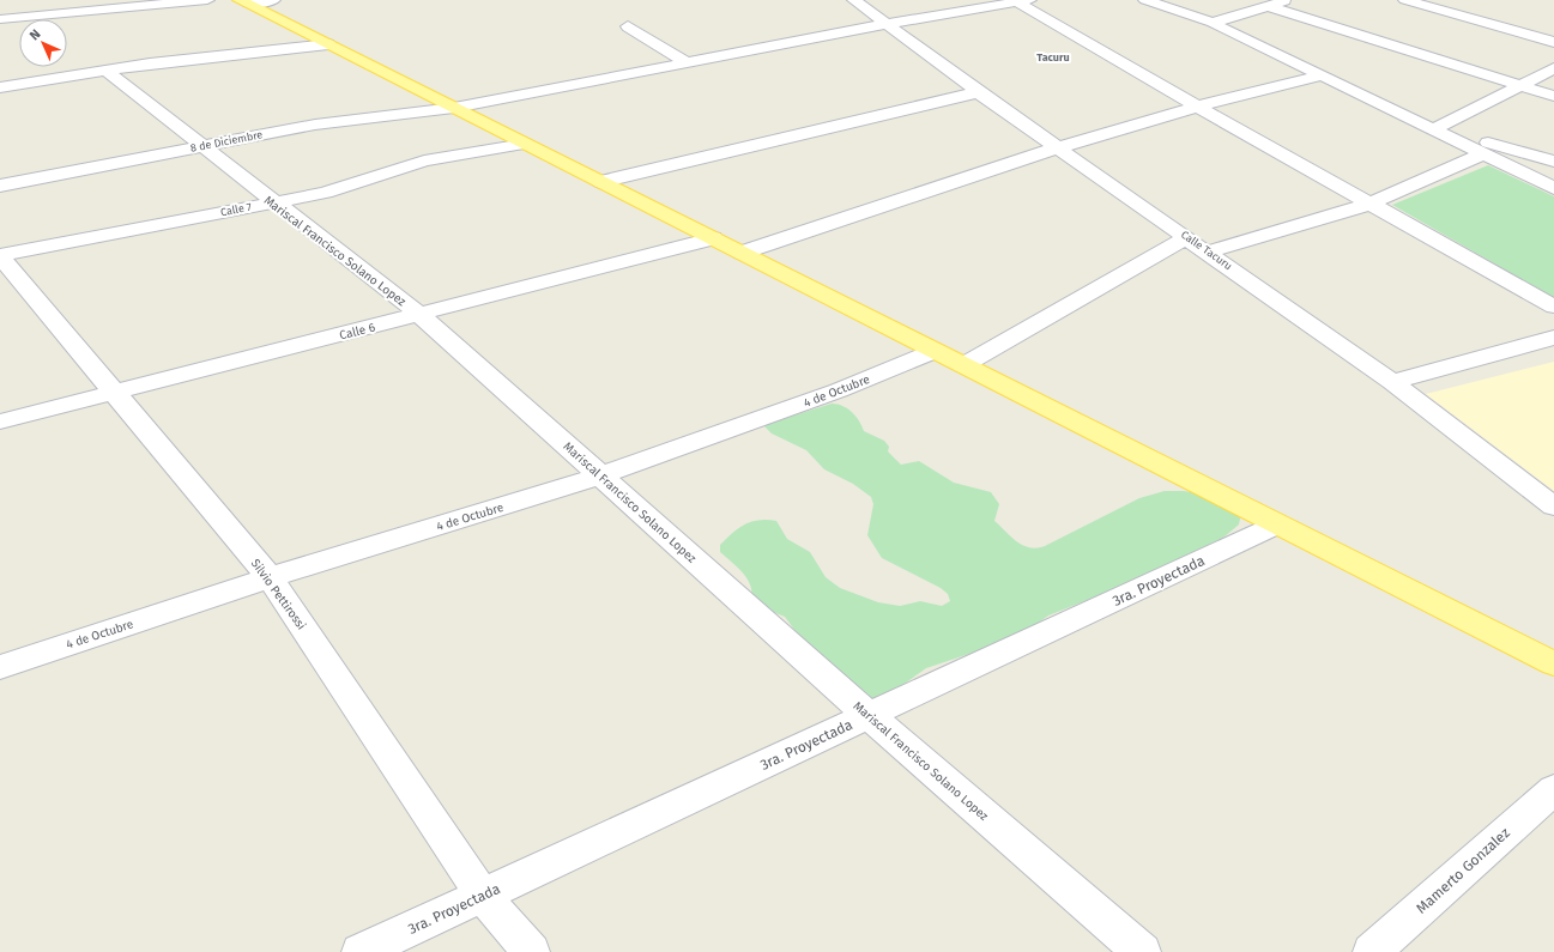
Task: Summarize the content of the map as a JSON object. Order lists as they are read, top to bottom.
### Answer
{
  "streets": {
    "street": [
      "8 de Diciembre",
      "Calle 7",
      "Mariscal Francisco Solano Lopez",
      "Calle Tacuru",
      "Calle 6",
      "4 de Octubre",
      "3ra. Proyectada",
      "Silvio Pettirossi",
      "Mamerto Gonzalez"
    ]
  },
  "crossings": [
    ["8 de Diciembre", "Mariscal Francisco Solano Lopez"],
    ["8 de Diciembre", "Calle Tacuru"],
    ["Calle 7", "Mariscal Francisco Solano Lopez"],
    ["Calle 7", "Silvio Pettirossi"],
    ["Mariscal Francisco Solano Lopez", "Calle 6"],
    ["Mariscal Francisco Solano Lopez", "4 de Octubre"],
    ["Mariscal Francisco Solano Lopez", "3ra. Proyectada"],
    ["Calle 6", "Silvio Pettirossi"],
    ["4 de Octubre", "Silvio Pettirossi"],
    ["3ra. Proyectada", "Silvio Pettirossi"]
  ],
  "districts": ["Tacuru"],
  "north": "top left"
}
